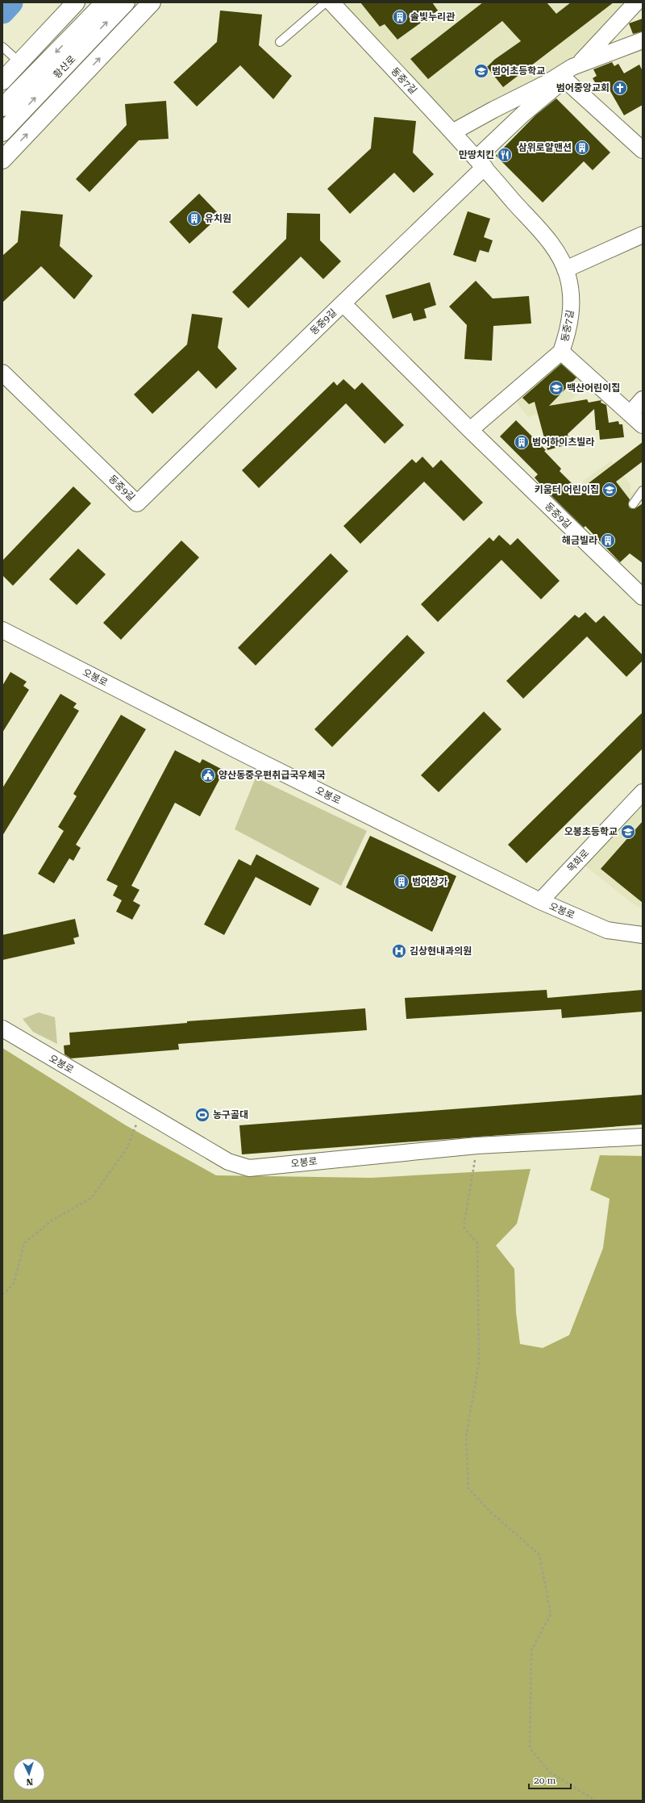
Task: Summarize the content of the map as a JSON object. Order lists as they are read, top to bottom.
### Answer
{
  "streets": {
    "main road": ["황산로"],
    "street": [
      "동중7길",
      "동중9길",
      "오봉로",
      "목화로"
    ]
  },
  "crossings": [
    ["오봉로", "목화로"]
  ],
  "places": {
    "building": [
      "솔빛누리관",
      "삼위로얄맨션",
      "유치원",
      "범어하이츠빌라",
      "해금빌라",
      "범어상가"
    ],
    "school or university": [
      "범어초등학교",
      "백산어린이집",
      "키움터 어린이집",
      "오봉초등학교"
    ],
    "church": ["범어중앙교회"],
    "restaurant": ["만땅치킨"],
    "public building": ["양산동중우편취급국우체국"],
    "hospital": ["김상현내과의원"],
    "sports": ["농구골대"]
  },
  "scale_bar": "20 m",
  "north": "bottom"
}
